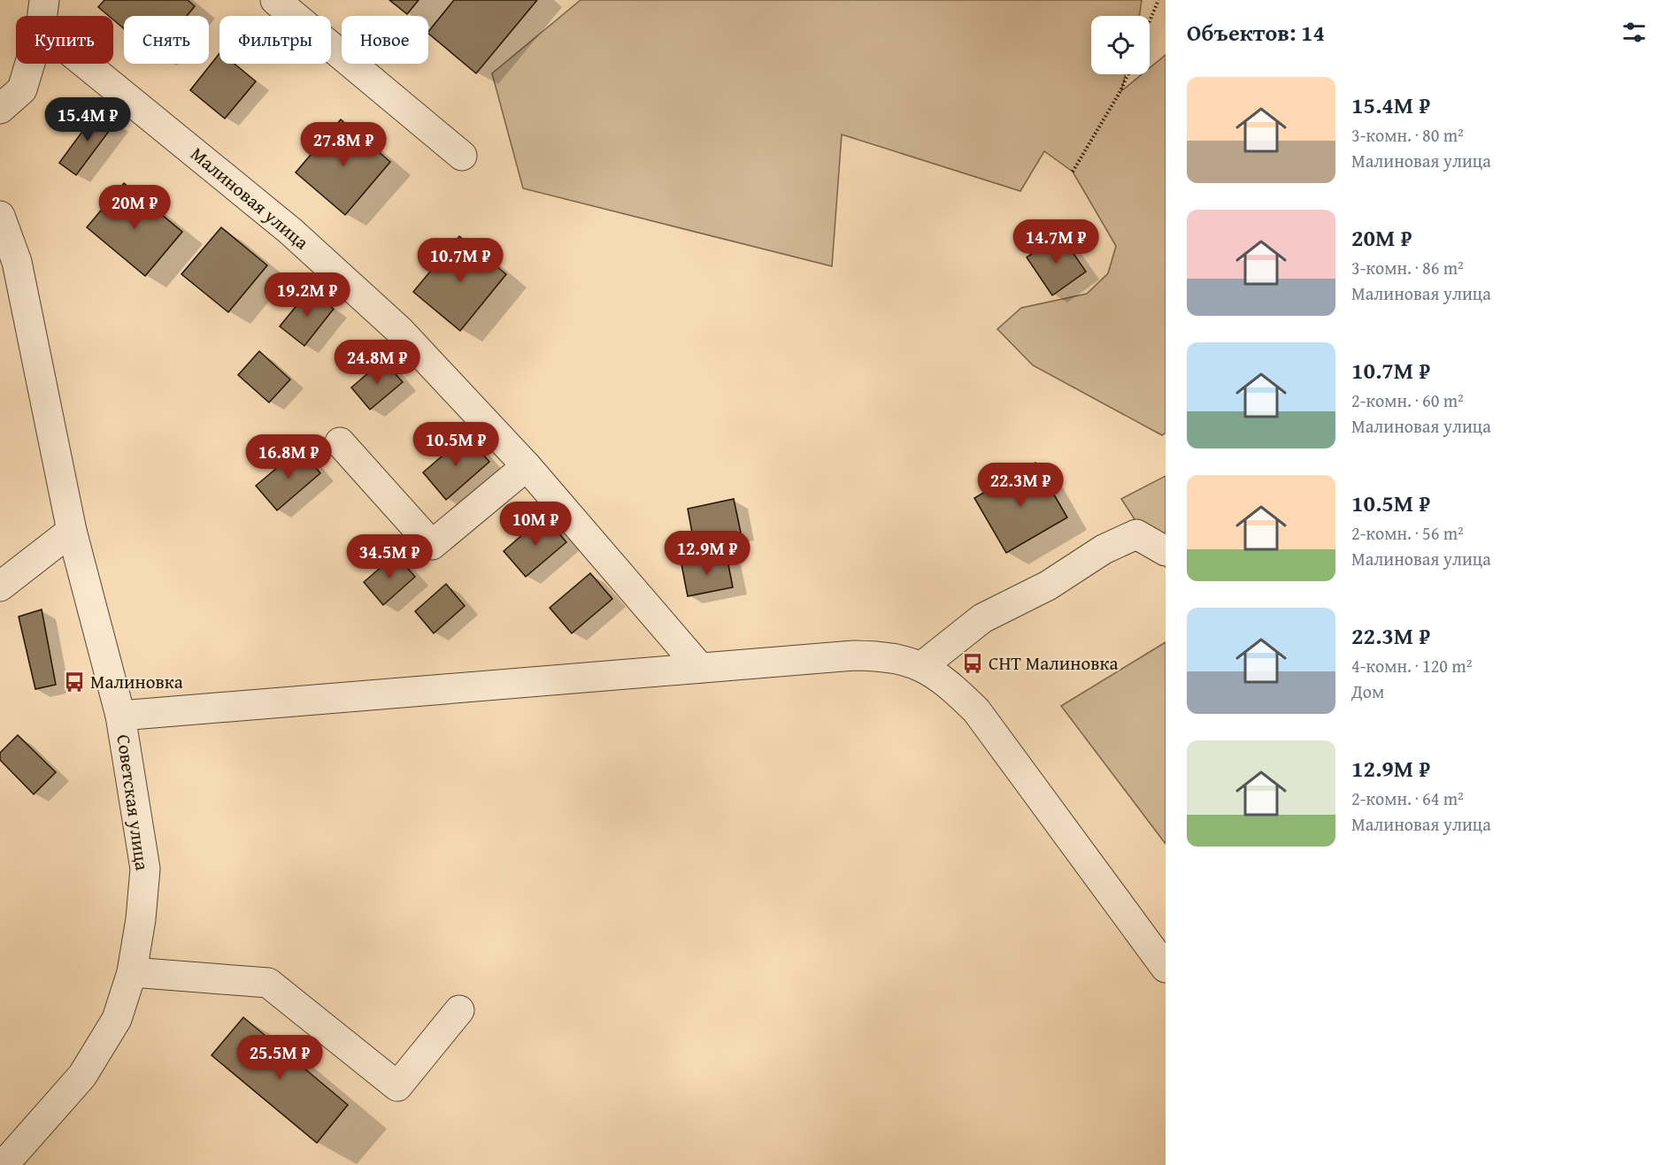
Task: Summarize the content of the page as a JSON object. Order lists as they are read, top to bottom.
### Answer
{
  "streets": {
    "street": ["Малиновая улица", "Советская улица"]
  },
  "places": {
    "bus stop": ["СНТ Малиновка", "Малиновка"]
  },
  "page": {
    "heading": "Объектов: 14",
    "chip": [
      "Купить",
      "Снять",
      "Фильтры",
      "Новое"
    ],
    "list": [
      {
        "name": "15.4M ₽",
        "note": "3-комн. · 80 m² · Малиновая улица"
      },
      {
        "name": "20M ₽",
        "note": "3-комн. · 86 m² · Малиновая улица"
      },
      {
        "name": "10.7M ₽",
        "note": "2-комн. · 60 m² · Малиновая улица"
      },
      {
        "name": "10.5M ₽",
        "note": "2-комн. · 56 m² · Малиновая улица"
      },
      {
        "name": "22.3M ₽",
        "note": "4-комн. · 120 m² · Дом"
      },
      {
        "name": "12.9M ₽",
        "note": "2-комн. · 64 m² · Малиновая улица"
      }
    ],
    "price": [
      "15.4M ₽",
      "27.8M ₽",
      "20M ₽",
      "14.7M ₽",
      "10.7M ₽",
      "19.2M ₽",
      "24.8M ₽",
      "10.5M ₽",
      "16.8M ₽",
      "22.3M ₽",
      "10M ₽",
      "12.9M ₽",
      "34.5M ₽",
      "25.5M ₽"
    ]
  }
}
